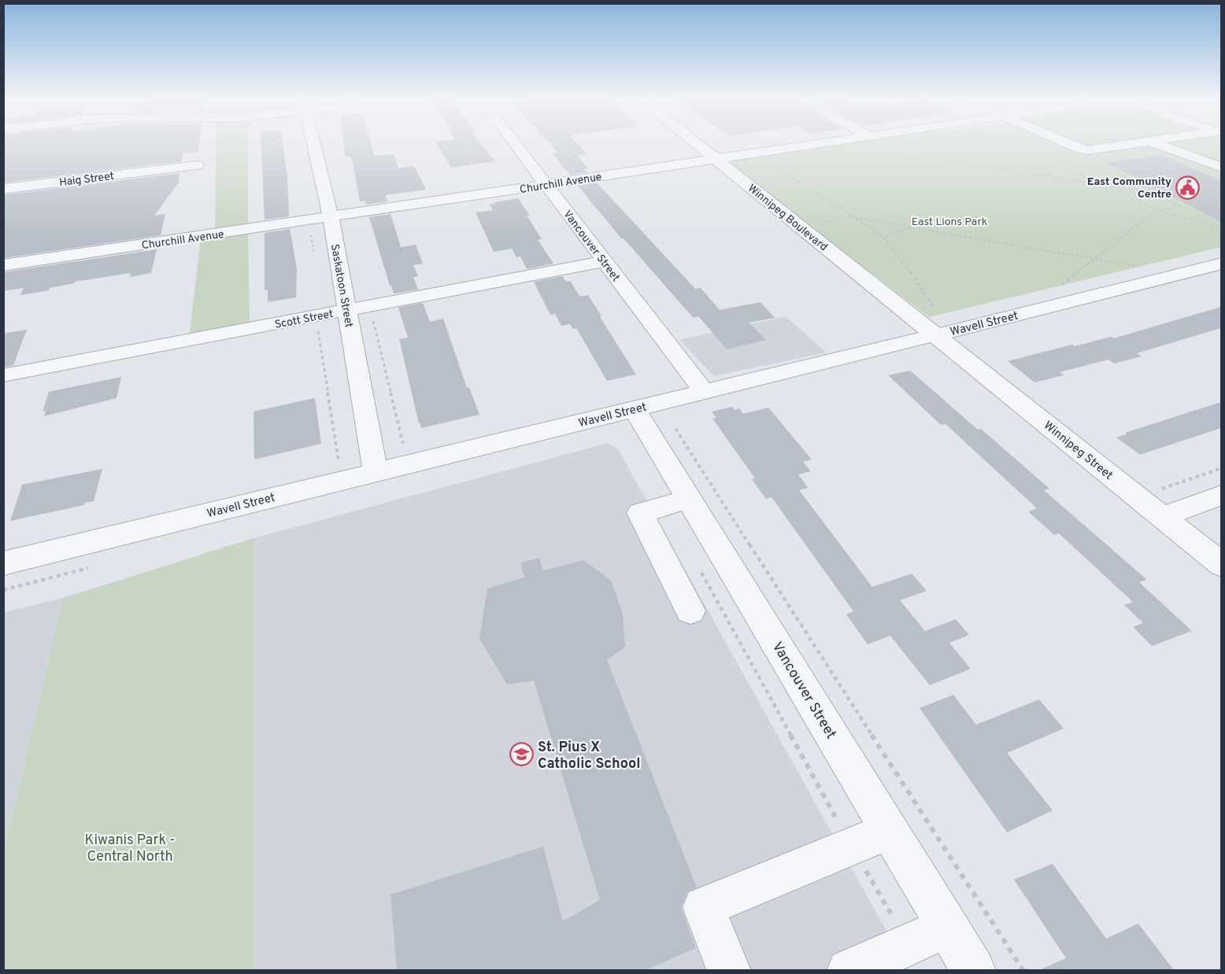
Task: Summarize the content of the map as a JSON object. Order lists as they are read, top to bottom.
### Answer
{
  "streets": {
    "street": [
      "Haig Street",
      "Churchill Avenue",
      "Winnipeg Boulevard",
      "Vancouver Street",
      "Saskatoon Street",
      "Scott Street",
      "Wavell Street",
      "Winnipeg Street"
    ]
  },
  "crossings": [
    ["Churchill Avenue", "Winnipeg Boulevard"],
    ["Churchill Avenue", "Vancouver Street"],
    ["Churchill Avenue", "Saskatoon Street"],
    ["Winnipeg Boulevard", "Wavell Street"],
    ["Winnipeg Boulevard", "Winnipeg Street"],
    ["Vancouver Street", "Scott Street"],
    ["Vancouver Street", "Wavell Street"],
    ["Saskatoon Street", "Scott Street"],
    ["Saskatoon Street", "Wavell Street"],
    ["Wavell Street", "Winnipeg Street"]
  ],
  "parks": ["East Lions Park", "Kiwanis Park - Central North"],
  "places": {
    "public building": ["East Community Centre"],
    "school or university": ["St. Pius X Catholic School"]
  }
}
